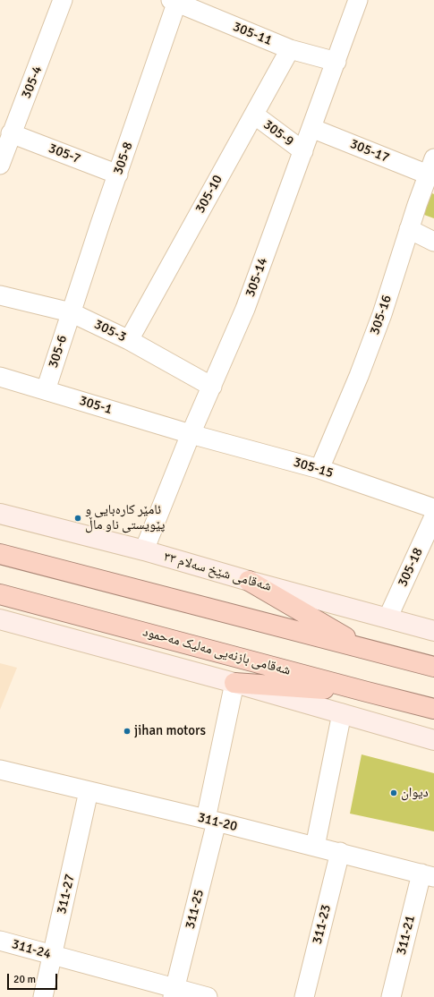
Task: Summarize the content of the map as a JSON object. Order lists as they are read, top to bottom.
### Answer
{
  "streets": {
    "highway": ["شەقامی بازنەیی مەلیک مەحمود"],
    "main road": ["شەقامی شێخ سەلام ٣٣"],
    "street": [
      "305-11",
      "305-4",
      "305-9",
      "305-17",
      "305-7",
      "305-8",
      "305-10",
      "305-14",
      "305-16",
      "305-3",
      "305-6",
      "305-1",
      "305-15",
      "305-18",
      "311-20",
      "311-27",
      "311-25",
      "311-23",
      "311-21",
      "311-24"
    ]
  },
  "crossings": [
    ["305-11", "305-8"],
    ["305-11", "305-10"],
    ["305-11", "305-14"],
    ["305-4", "305-7"],
    ["305-9", "305-10"],
    ["305-9", "305-14"],
    ["305-17", "305-14"],
    ["305-17", "305-16"],
    ["305-7", "305-8"],
    ["305-8", "305-3"],
    ["305-8", "305-6"],
    ["305-10", "305-3"],
    ["305-14", "305-3"],
    ["305-14", "305-1"],
    ["305-14", "305-15"],
    ["305-14", "شەقامی شێخ سەلام ٣٣"],
    ["305-16", "305-15"],
    ["305-3", "305-6"],
    ["305-6", "305-1"],
    ["305-1", "305-15"],
    ["305-18", "شەقامی شێخ سەلام ٣٣"],
    ["311-20", "311-27"],
    ["311-20", "311-25"],
    ["311-20", "311-23"],
    ["311-20", "311-21"],
    ["311-27", "311-24"],
    ["311-25", "311-24"]
  ],
  "places": ["ئامێر کارەبایی و پێویستی ناو ماڵ", "jihan motors", "دیوان"],
  "scale_bar": "20 m"
}
